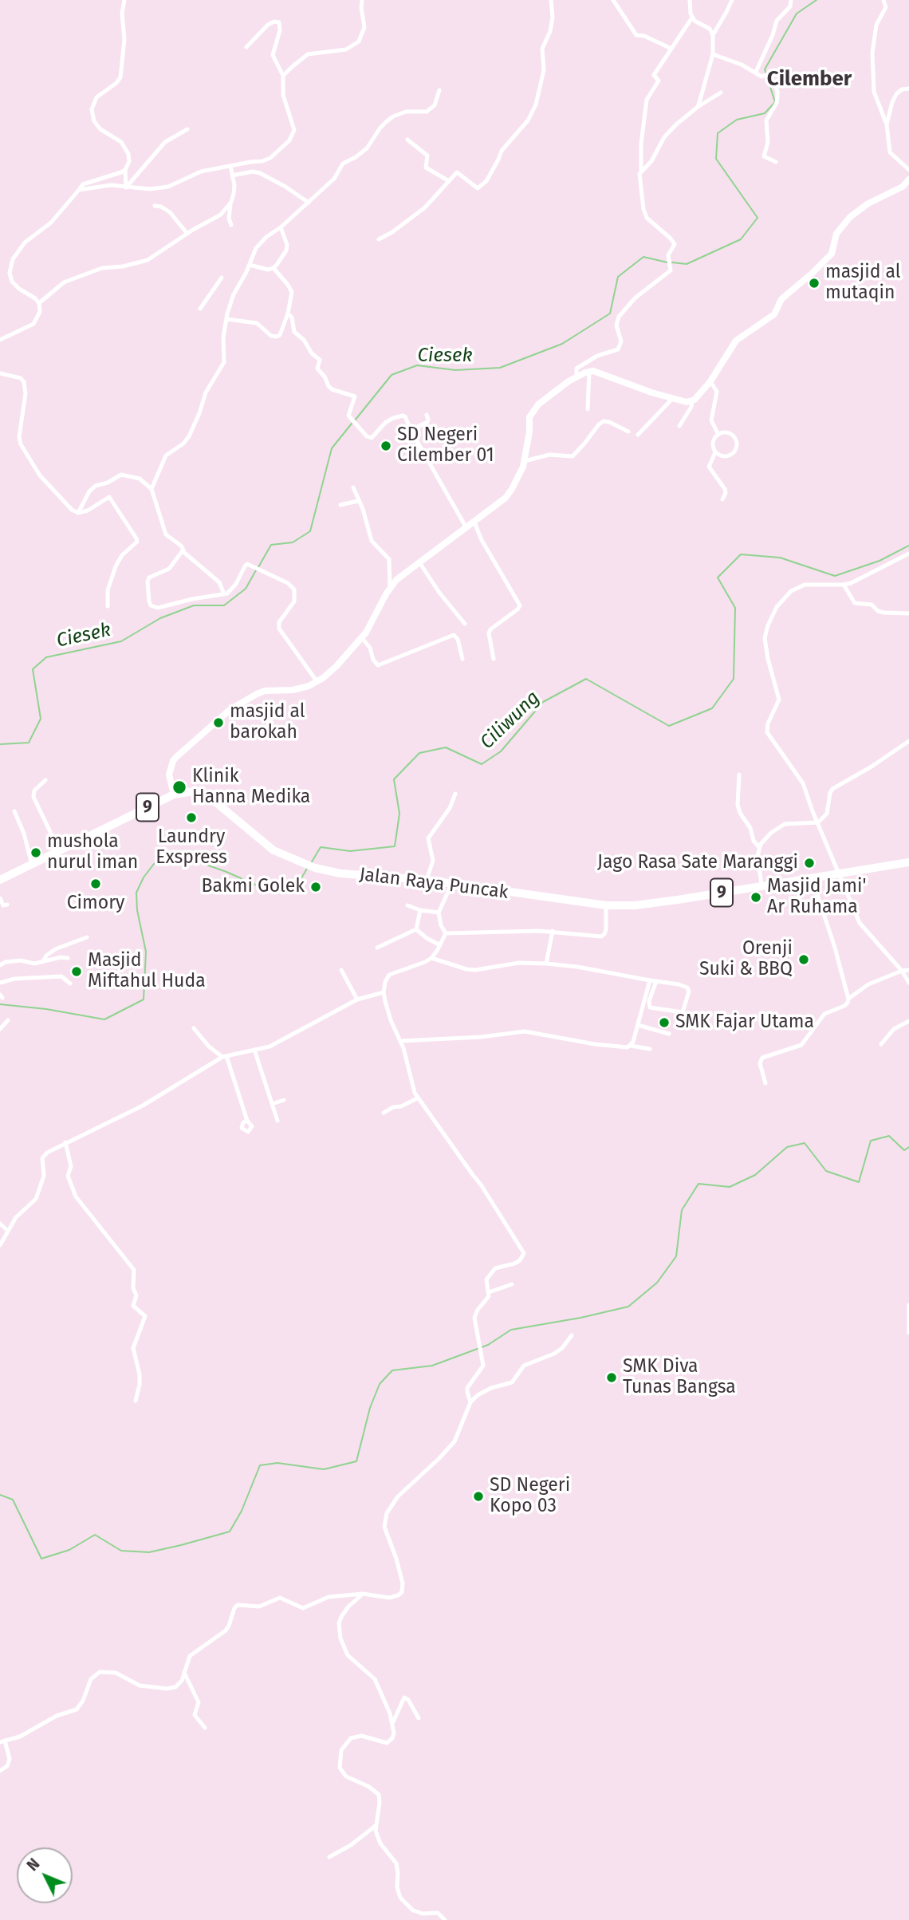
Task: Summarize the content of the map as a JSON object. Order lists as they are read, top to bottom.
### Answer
{
  "streets": {
    "highway": ["9", "Jalan Raya Puncak"]
  },
  "districts": ["Cilember"],
  "water": ["Ciesek", "Ciliwung"],
  "places": [
    "masjid al mutaqin",
    "SD Negeri Cilember 01",
    "masjid al barokah",
    "Klinik Hanna Medika",
    "Laundry Exspress",
    "mushola nurul iman",
    "Jago Rasa Sate Maranggi",
    "Cimory",
    "Bakmi Golek",
    "Masjid Jami' Ar Ruhama",
    "Orenji Suki & BBQ",
    "Masjid Miftahul Huda",
    "SMK Fajar Utama",
    "SMK Diva Tunas Bangsa",
    "SD Negeri Kopo 03"
  ],
  "north": "top left"
}
